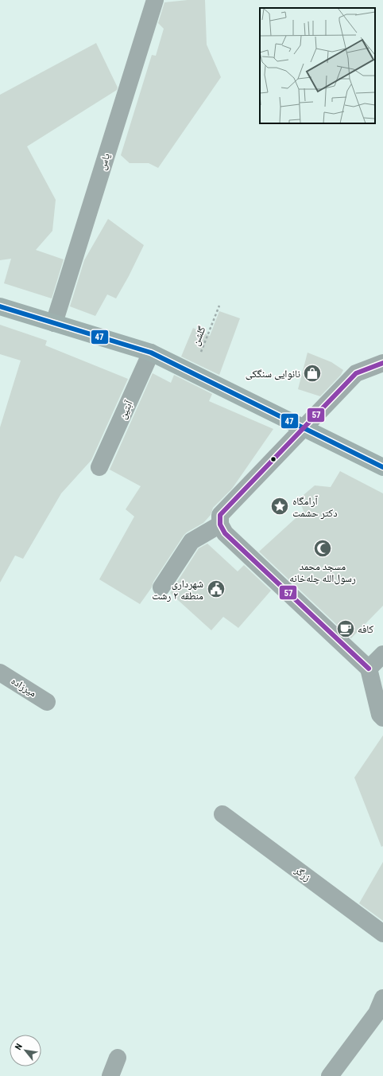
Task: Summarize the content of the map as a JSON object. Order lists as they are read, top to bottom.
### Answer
{
  "streets": {
    "street": [
      "یاس",
      "آبتین",
      "میرزاده",
      "زرگر"
    ],
    "path": ["گلشن"]
  },
  "places": {
    "shop": ["نانوایی سنگکی"],
    "place": ["آرامگاه دکتر حشمت"],
    "mosque": ["مسجد محمد رسول‌‌الله چله‌خانه"],
    "public building": ["شهرداری منطقه ۲ رشت"],
    "cafe": ["کافه"]
  },
  "lines": ["transit line 47", "transit line 57"],
  "north": "top left"
}
